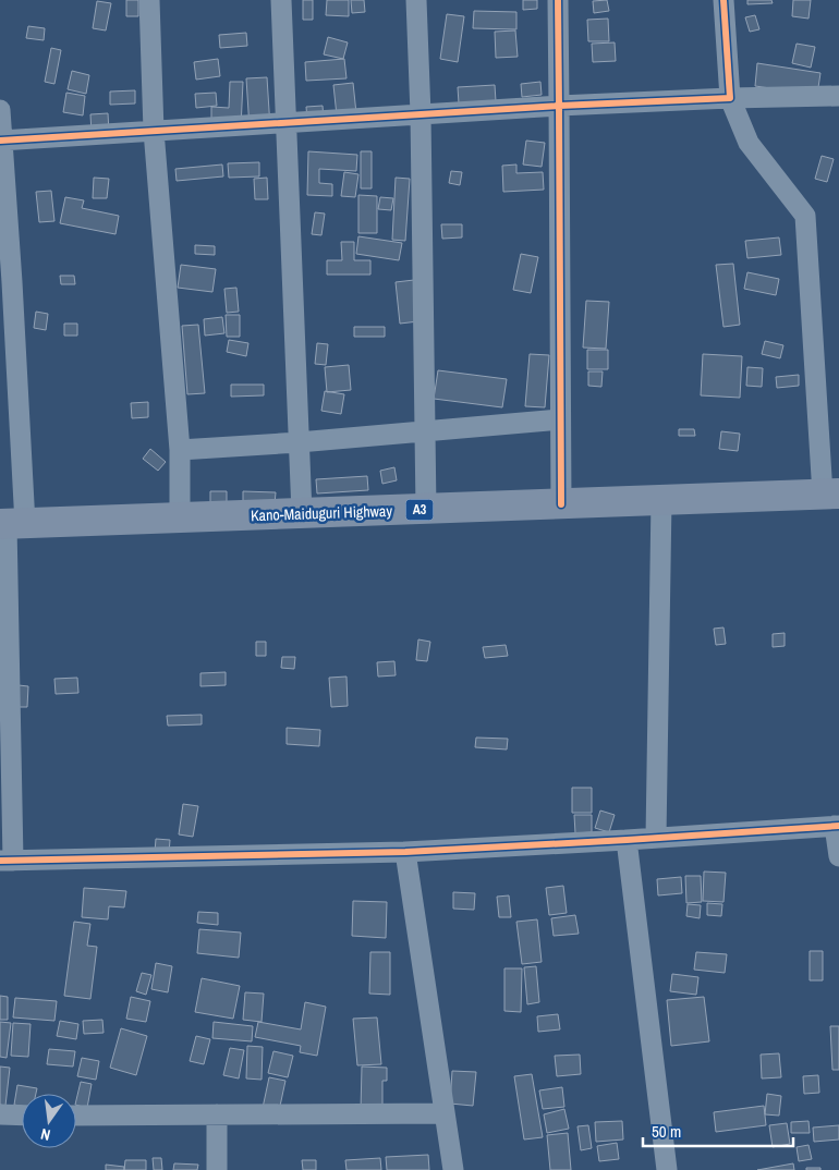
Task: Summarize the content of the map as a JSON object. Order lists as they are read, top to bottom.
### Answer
{
  "streets": {
    "highway": ["A3", "Kano-Maiduguri Highway"]
  },
  "scale_bar": "50 m",
  "north": "bottom"
}
